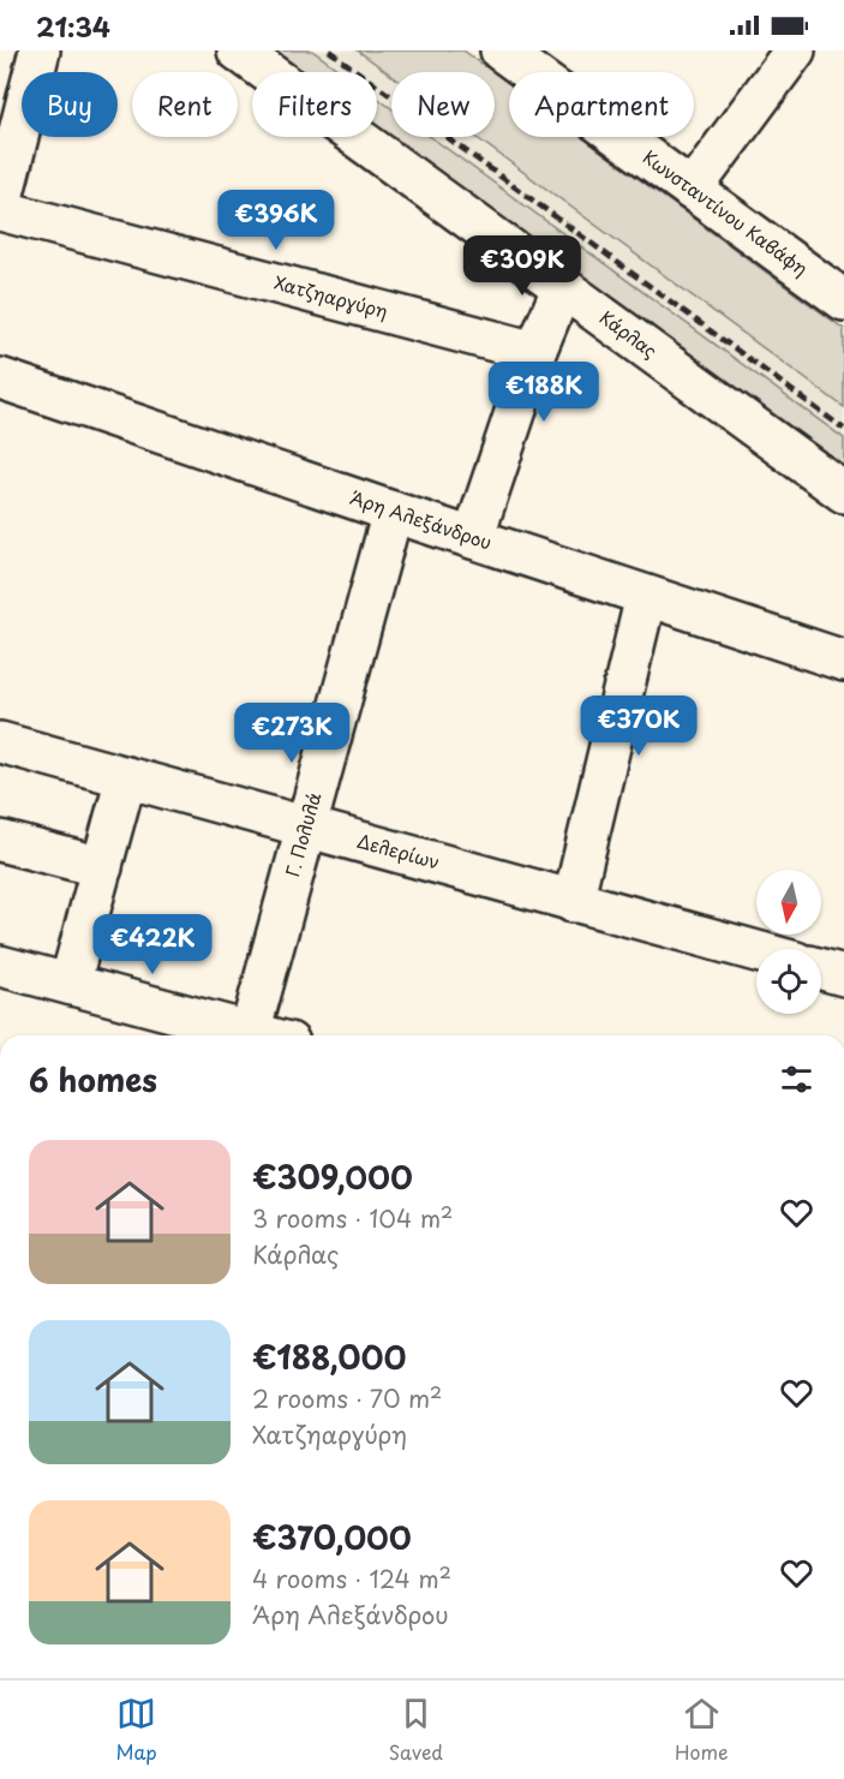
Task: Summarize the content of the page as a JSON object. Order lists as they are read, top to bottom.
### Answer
{
  "streets": {
    "street": [
      "Κωνσταντίνου Καβάφη",
      "Χατζηαργύρη",
      "Κάρλας",
      "Άρη Αλεξάνδρου",
      "Γ. Πολυλά",
      "Δελερίων"
    ]
  },
  "crossings": [
    ["Άρη Αλεξάνδρου", "Γ. Πολυλά"],
    ["Γ. Πολυλά", "Δελερίων"]
  ],
  "north": "bottom",
  "page": {
    "status": "21:34",
    "chip": [
      "Buy",
      "Rent",
      "Filters",
      "New",
      "Apartment"
    ],
    "price": [
      "€396K",
      "€309K",
      "€188K",
      "€370K",
      "€273K",
      "€422K"
    ],
    "heading": "6 homes",
    "list": [
      {
        "name": "€309,000",
        "note": "3 rooms · 104 m² · Κάρλας"
      },
      {
        "name": "€188,000",
        "note": "2 rooms · 70 m² · Χατζηαργύρη"
      },
      {
        "name": "€370,000",
        "note": "4 rooms · 124 m² · Άρη Αλεξάνδρου"
      }
    ],
    "tabs": ["Map", "Saved", "Home"]
  }
}
